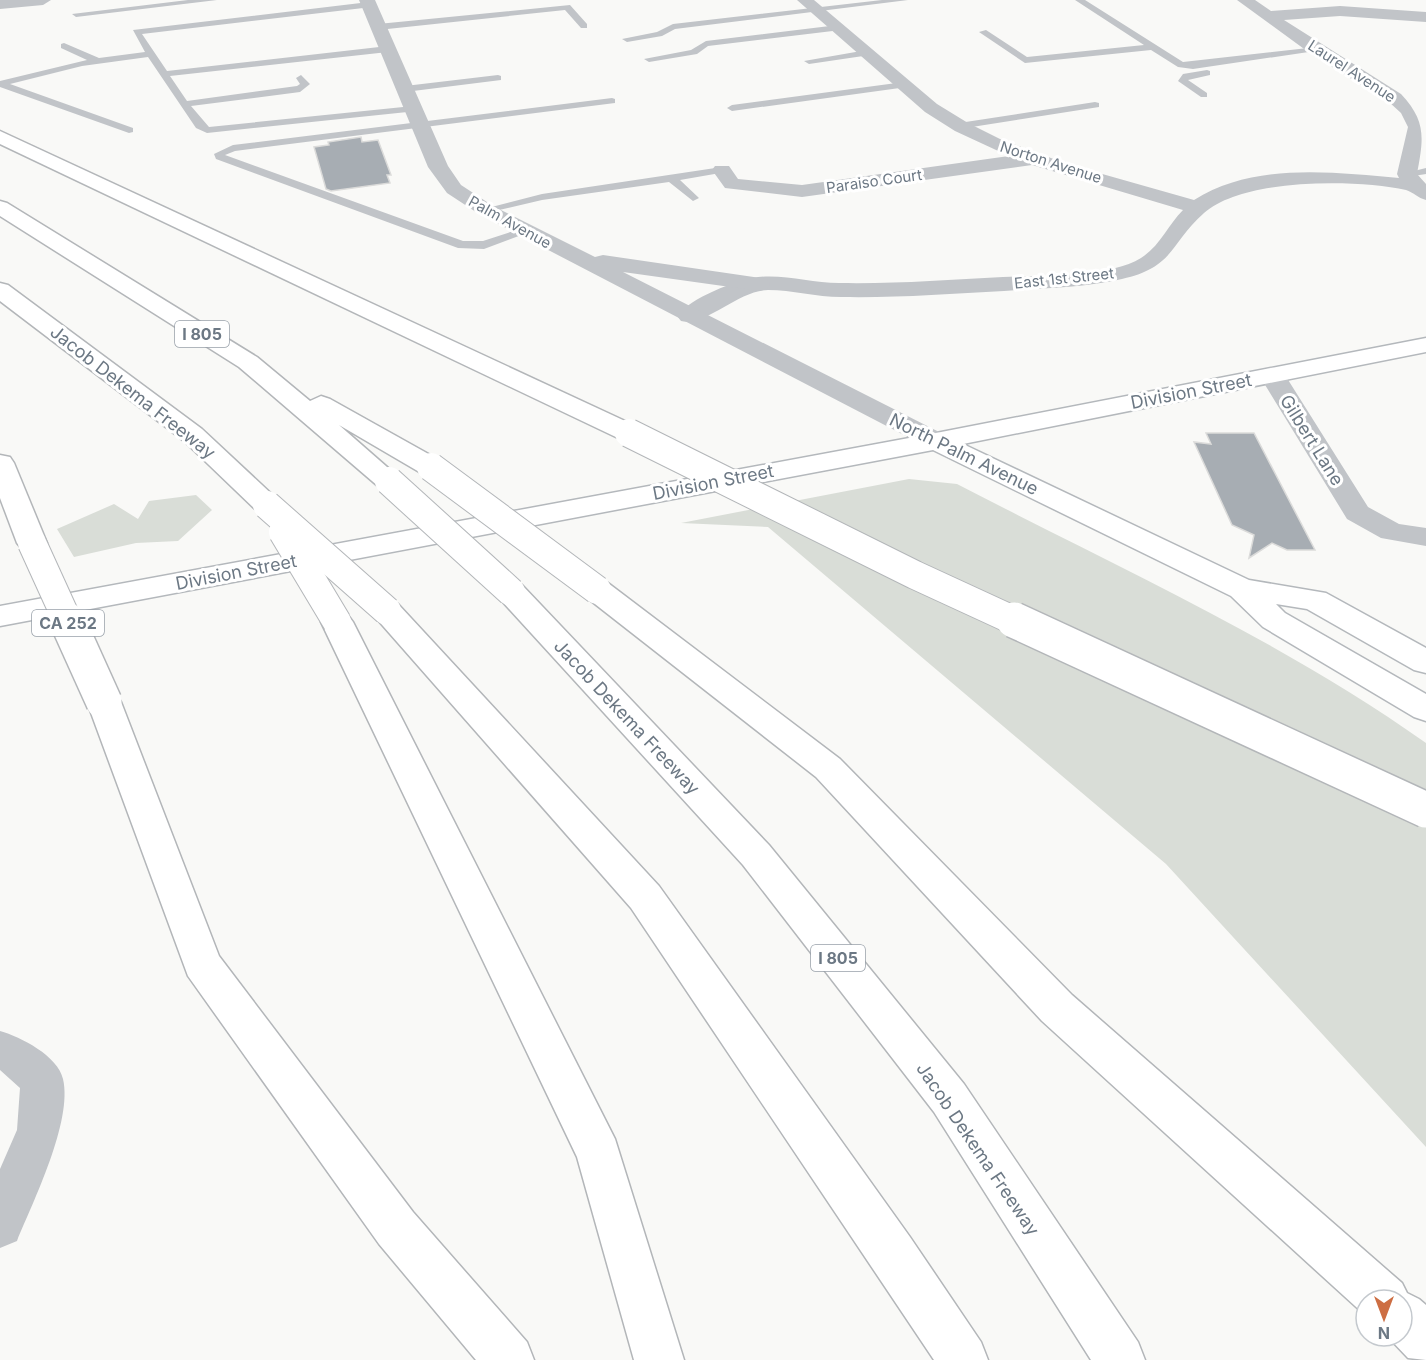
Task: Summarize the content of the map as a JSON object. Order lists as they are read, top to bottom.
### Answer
{
  "streets": {
    "main road": [
      "I 805",
      "Division Street",
      "Jacob Dekema Freeway",
      "North Palm Avenue",
      "CA 252"
    ],
    "street": [
      "Laurel Avenue",
      "Norton Avenue",
      "Paraiso Court",
      "Palm Avenue",
      "East 1st Street",
      "Gilbert Lane"
    ]
  },
  "crossings": [
    ["Laurel Avenue", "East 1st Street"],
    ["Norton Avenue", "Paraiso Court"],
    ["Norton Avenue", "East 1st Street"],
    ["Palm Avenue", "East 1st Street"],
    ["Palm Avenue", "North Palm Avenue"],
    ["East 1st Street", "North Palm Avenue"],
    ["Division Street", "Gilbert Lane"],
    ["Division Street", "North Palm Avenue"]
  ],
  "north": "bottom"
}
